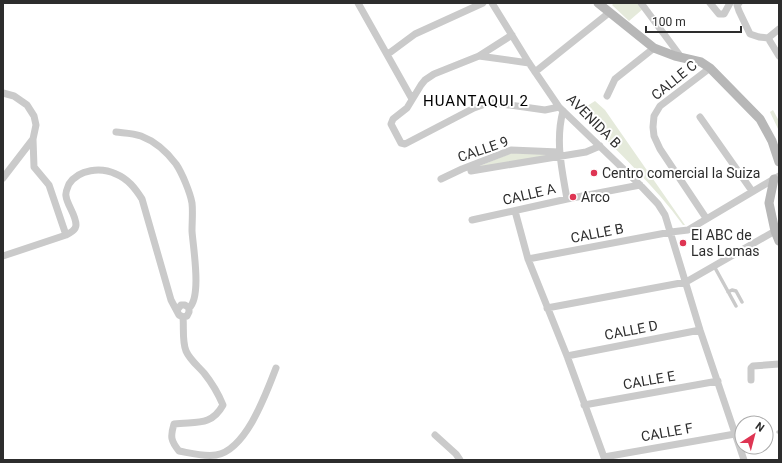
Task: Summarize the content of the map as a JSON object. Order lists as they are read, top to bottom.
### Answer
{
  "streets": {
    "street": [
      "CALLE C",
      "AVENIDA B",
      "CALLE 9",
      "CALLE A",
      "CALLE B",
      "CALLE D",
      "CALLE E",
      "CALLE F"
    ]
  },
  "crossings": [
    ["CALLE C", "CALLE B"],
    ["AVENIDA B", "CALLE A"],
    ["AVENIDA B", "CALLE B"],
    ["AVENIDA B", "CALLE D"],
    ["AVENIDA B", "CALLE E"]
  ],
  "districts": ["HUANTAQUI 2"],
  "places": ["Centro comercial la Suiza", "Arco", "El ABC de Las Lomas"],
  "scale_bar": "100 m",
  "north": "top right"
}
